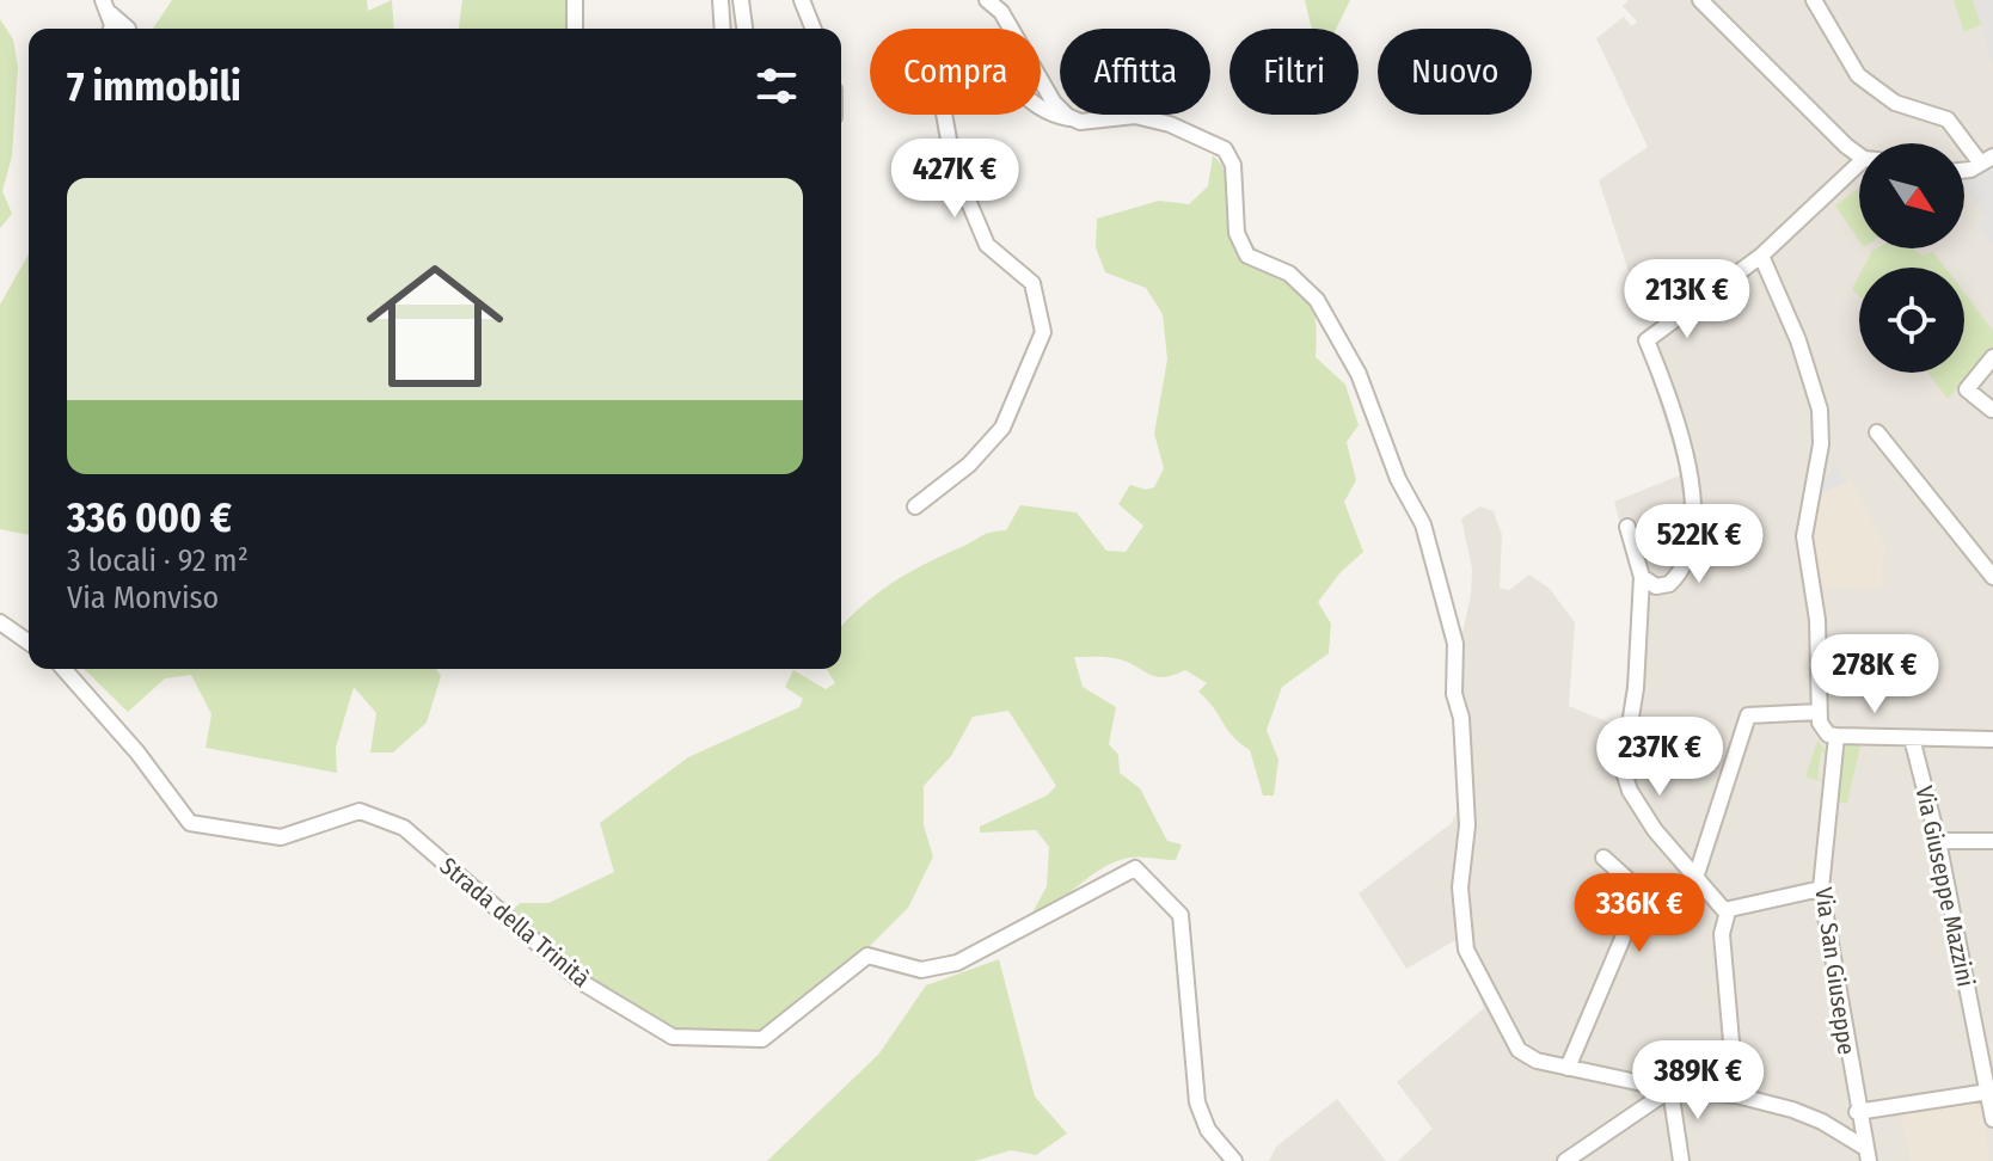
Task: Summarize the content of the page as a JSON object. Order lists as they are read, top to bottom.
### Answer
{
  "streets": {
    "street": ["Via Giuseppe Mazzini", "Strada della Trinità", "Via San Giuseppe"]
  },
  "north": "bottom right",
  "page": {
    "chip": [
      "Compra",
      "Affitta",
      "Filtri",
      "Nuovo"
    ],
    "heading": "7 immobili",
    "price": [
      "427K €",
      "213K €",
      "522K €",
      "278K €",
      "237K €",
      "336K €",
      "389K €"
    ],
    "list": [
      {
        "name": "336 000 €",
        "note": "3 locali · 92 m² · Via Monviso"
      }
    ]
  }
}
